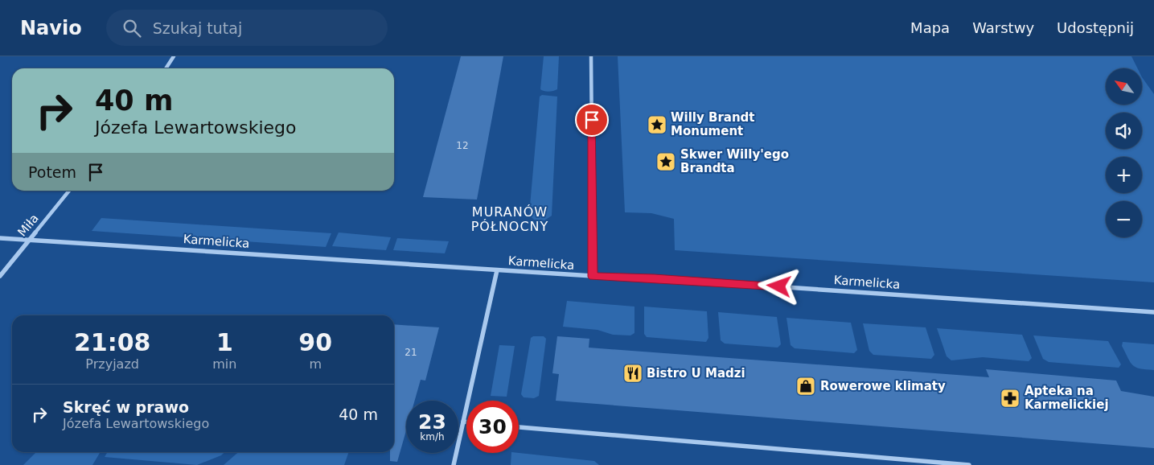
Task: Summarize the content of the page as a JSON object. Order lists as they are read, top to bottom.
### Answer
{
  "streets": {
    "street": ["Miła", "Karmelicka"]
  },
  "crossings": [
    ["Miła", "Karmelicka"]
  ],
  "districts": ["MURANÓW PÓŁNOCNY"],
  "places": {
    "place": ["Willy Brandt Monument", "Skwer Willy'ego Brandta"],
    "restaurant": ["Bistro U Madzi"],
    "shop": ["Rowerowe klimaty"],
    "pharmacy": ["Apteka na Karmelickiej"]
  },
  "house_numbers": ["12", "21"],
  "north": "top left",
  "page": {
    "header": "Navio",
    "search": "Szukaj tutaj",
    "nav": ["Mapa", "Warstwy", "Udostępnij"],
    "map_buttons": ["+", "−"],
    "turn": ["40 m", "Józefa Lewartowskiego"],
    "then": "Potem",
    "eta": [
      "21:08",
      "Przyjazd",
      "1",
      "min",
      "90",
      "m"
    ],
    "list": [
      {
        "name": "Skręć w prawo",
        "note": "Józefa Lewartowskiego",
        "value": "40 m"
      }
    ],
    "speed": "23 km/h",
    "limit": "30"
  }
}
